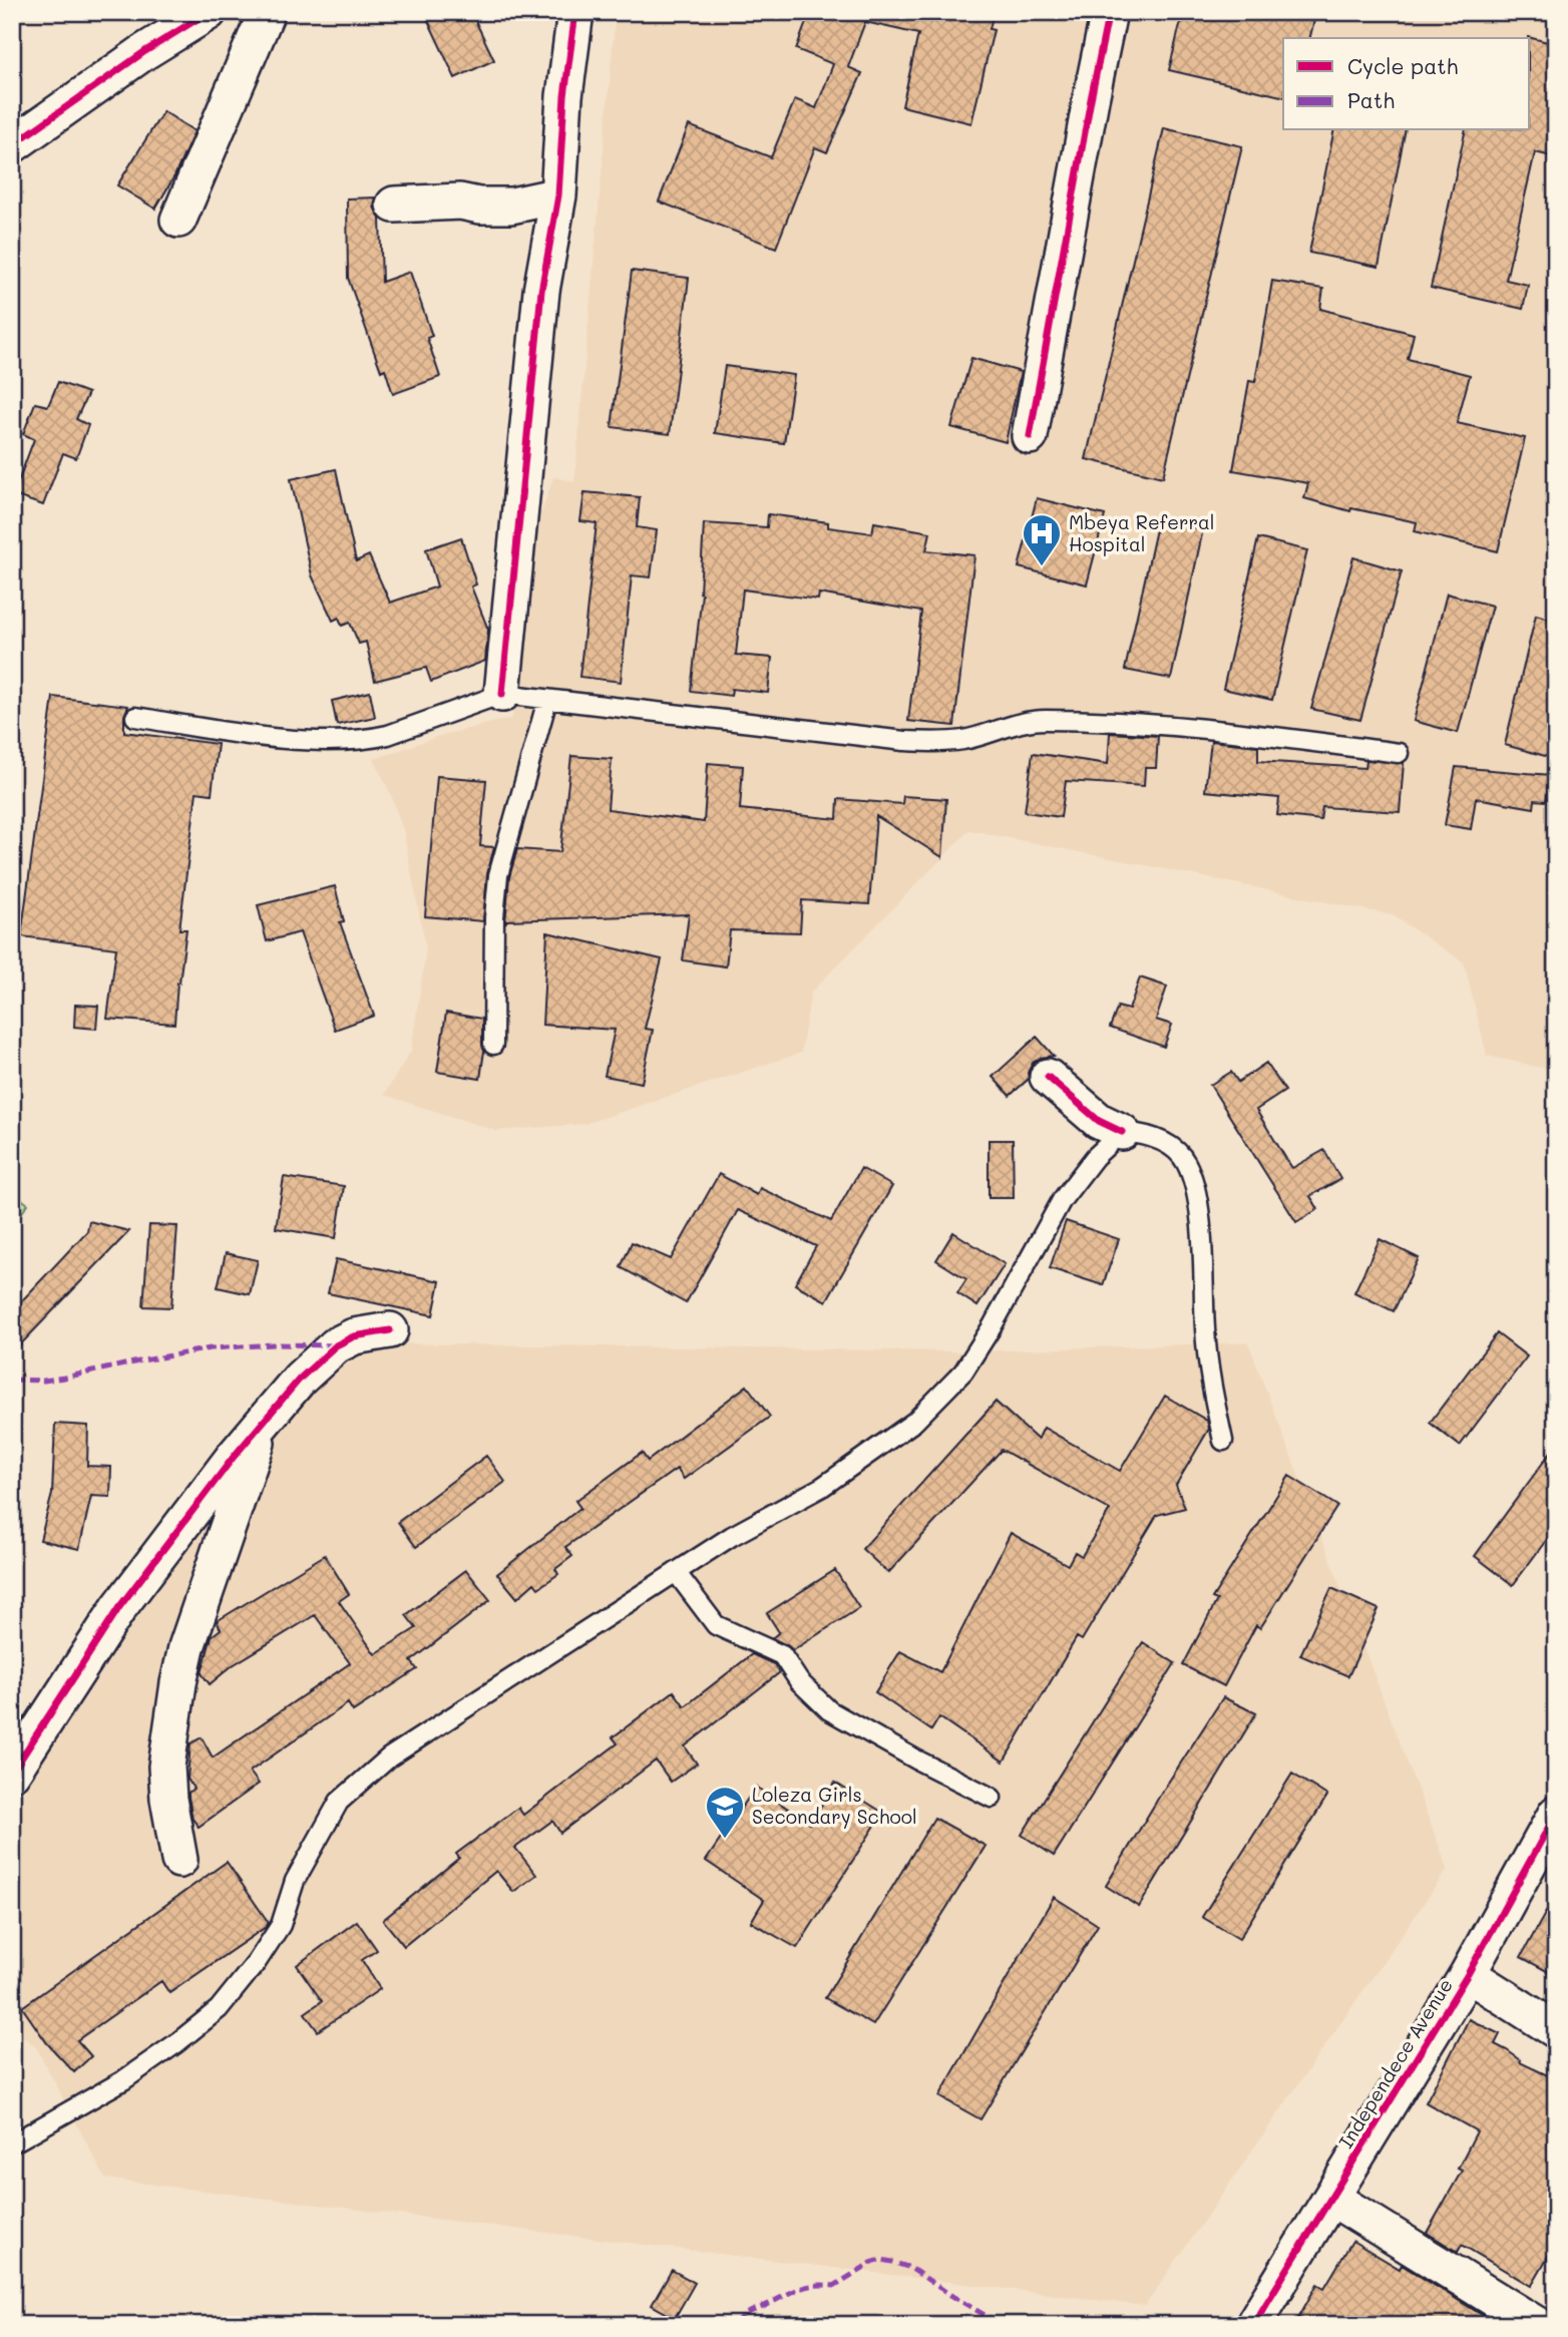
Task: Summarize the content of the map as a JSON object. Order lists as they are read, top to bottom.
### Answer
{
  "streets": {
    "street": ["Independece Avenue"]
  },
  "places": {
    "hospital": ["Mbeya Referral Hospital"],
    "school or university": ["Loleza Girls Secondary School"]
  },
  "legend": ["Cycle path", "Path"]
}
